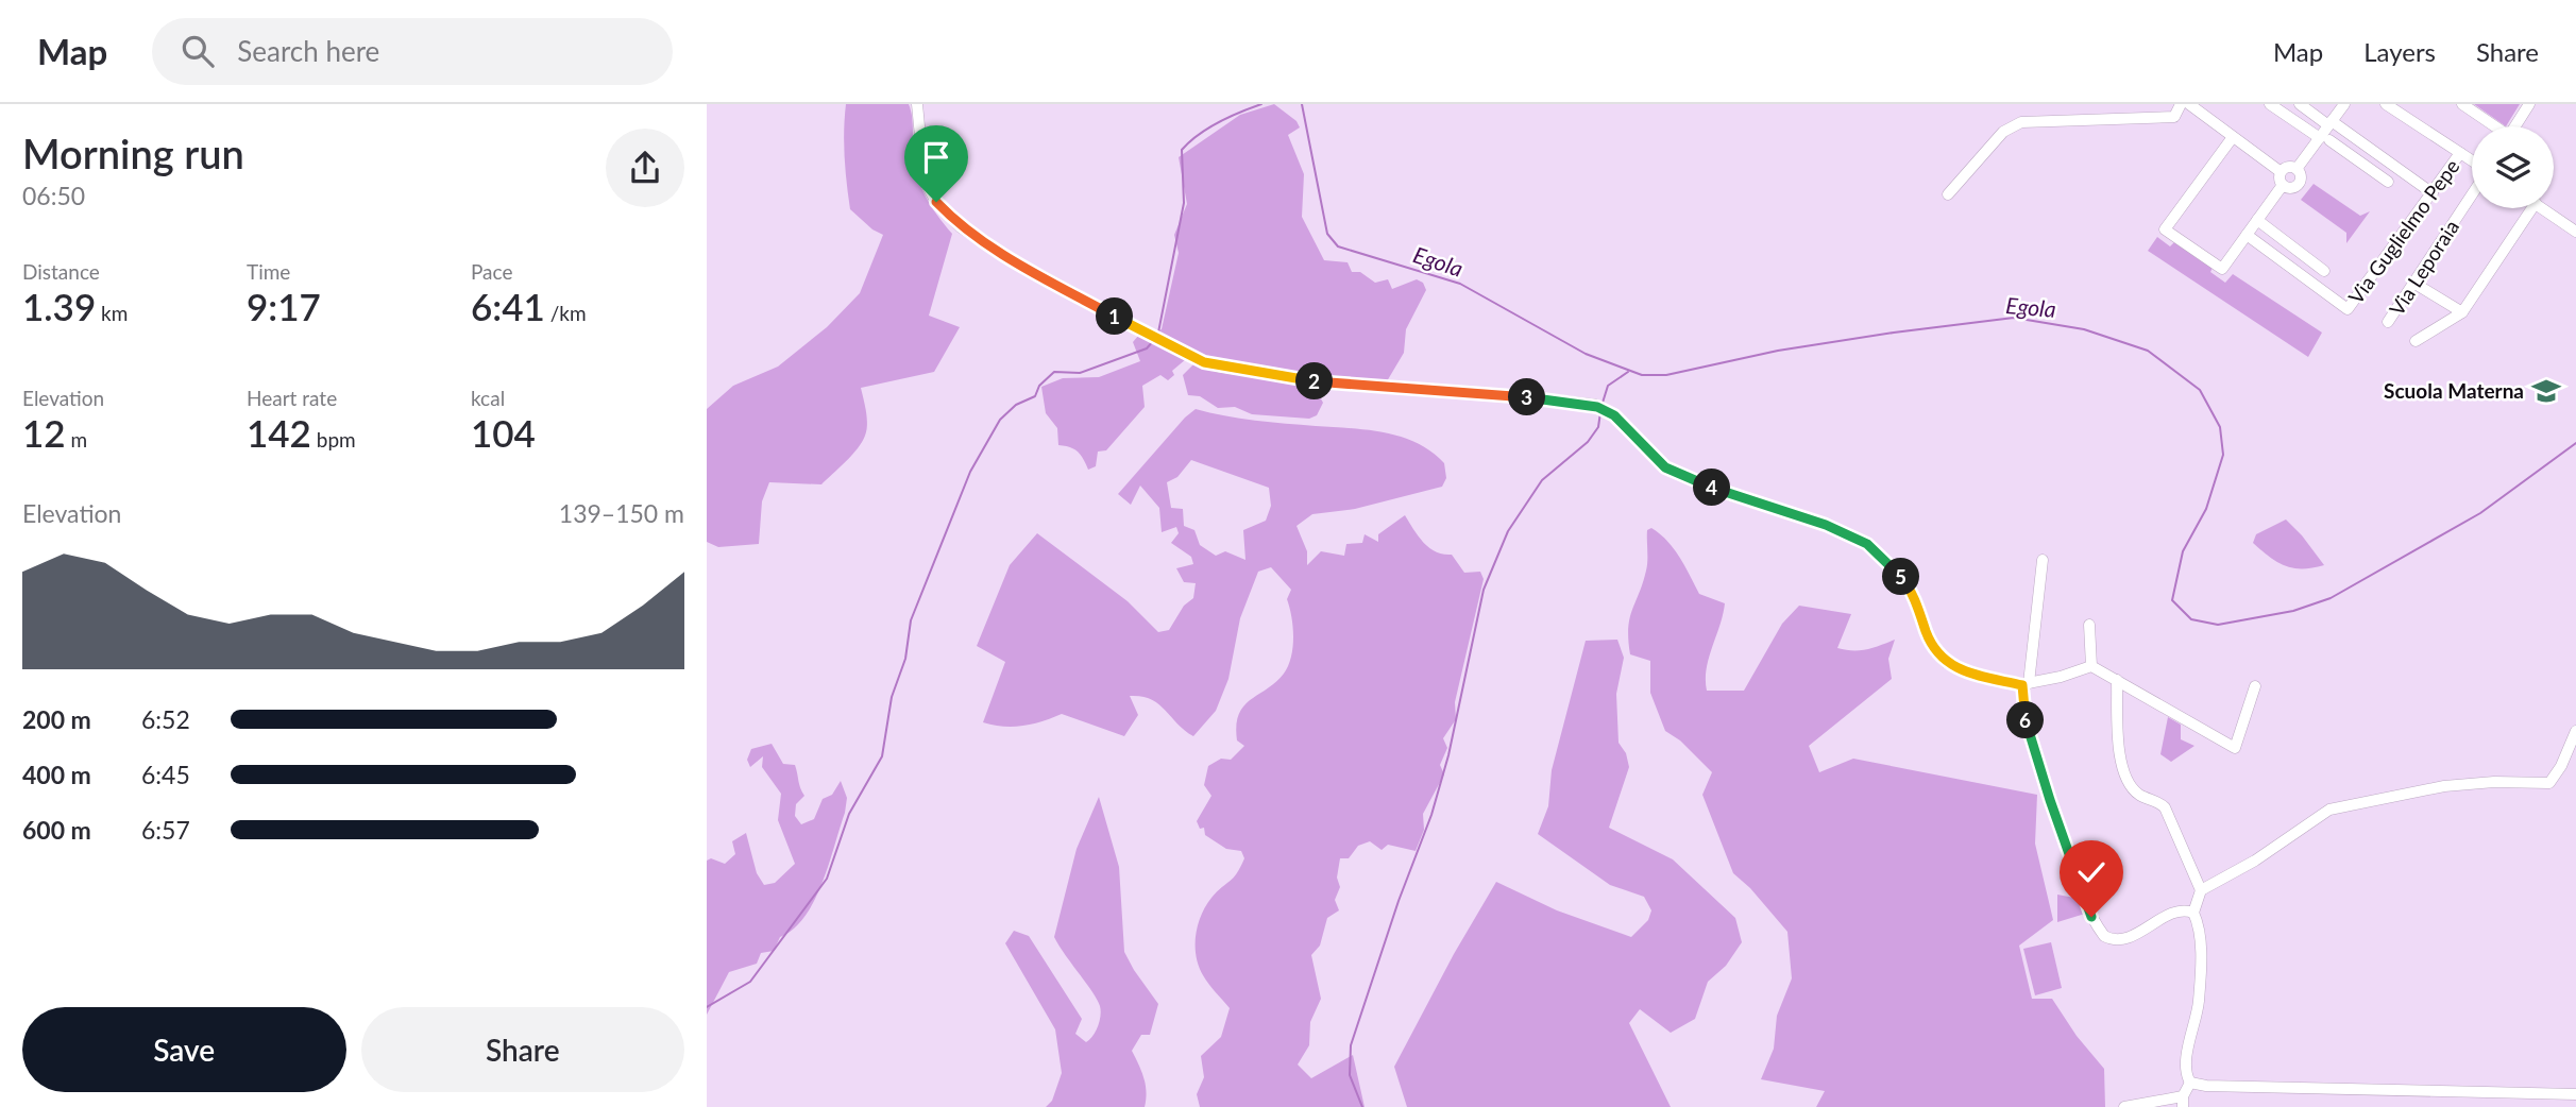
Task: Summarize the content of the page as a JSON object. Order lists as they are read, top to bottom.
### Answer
{
  "streets": {
    "street": ["Via Guglielmo Pepe", "Via Leporaia"]
  },
  "water": ["Egola"],
  "places": {
    "school or university": ["Scuola Materna"]
  },
  "page": {
    "header": "Map",
    "search": "Search here",
    "nav": ["Map", "Layers", "Share"],
    "heading": ["Morning run", "06:50"],
    "stats": [
      ["Distance", "1.39 km"],
      ["Time", "9:17"],
      ["Pace", "6:41 /km"],
      ["Elevation", "12 m"],
      ["Heart rate", "142 bpm"],
      ["kcal", "104"]
    ],
    "pins": [
      "1",
      "2",
      "3",
      "4",
      "5",
      "6"
    ],
    "chart": ["Elevation", "139–150 m"],
    "list": [
      {
        "name": "200 m",
        "note": "6:52"
      },
      {
        "name": "400 m",
        "note": "6:45"
      },
      {
        "name": "600 m",
        "note": "6:57"
      }
    ],
    "buttons": ["Save", "Share"]
  }
}
